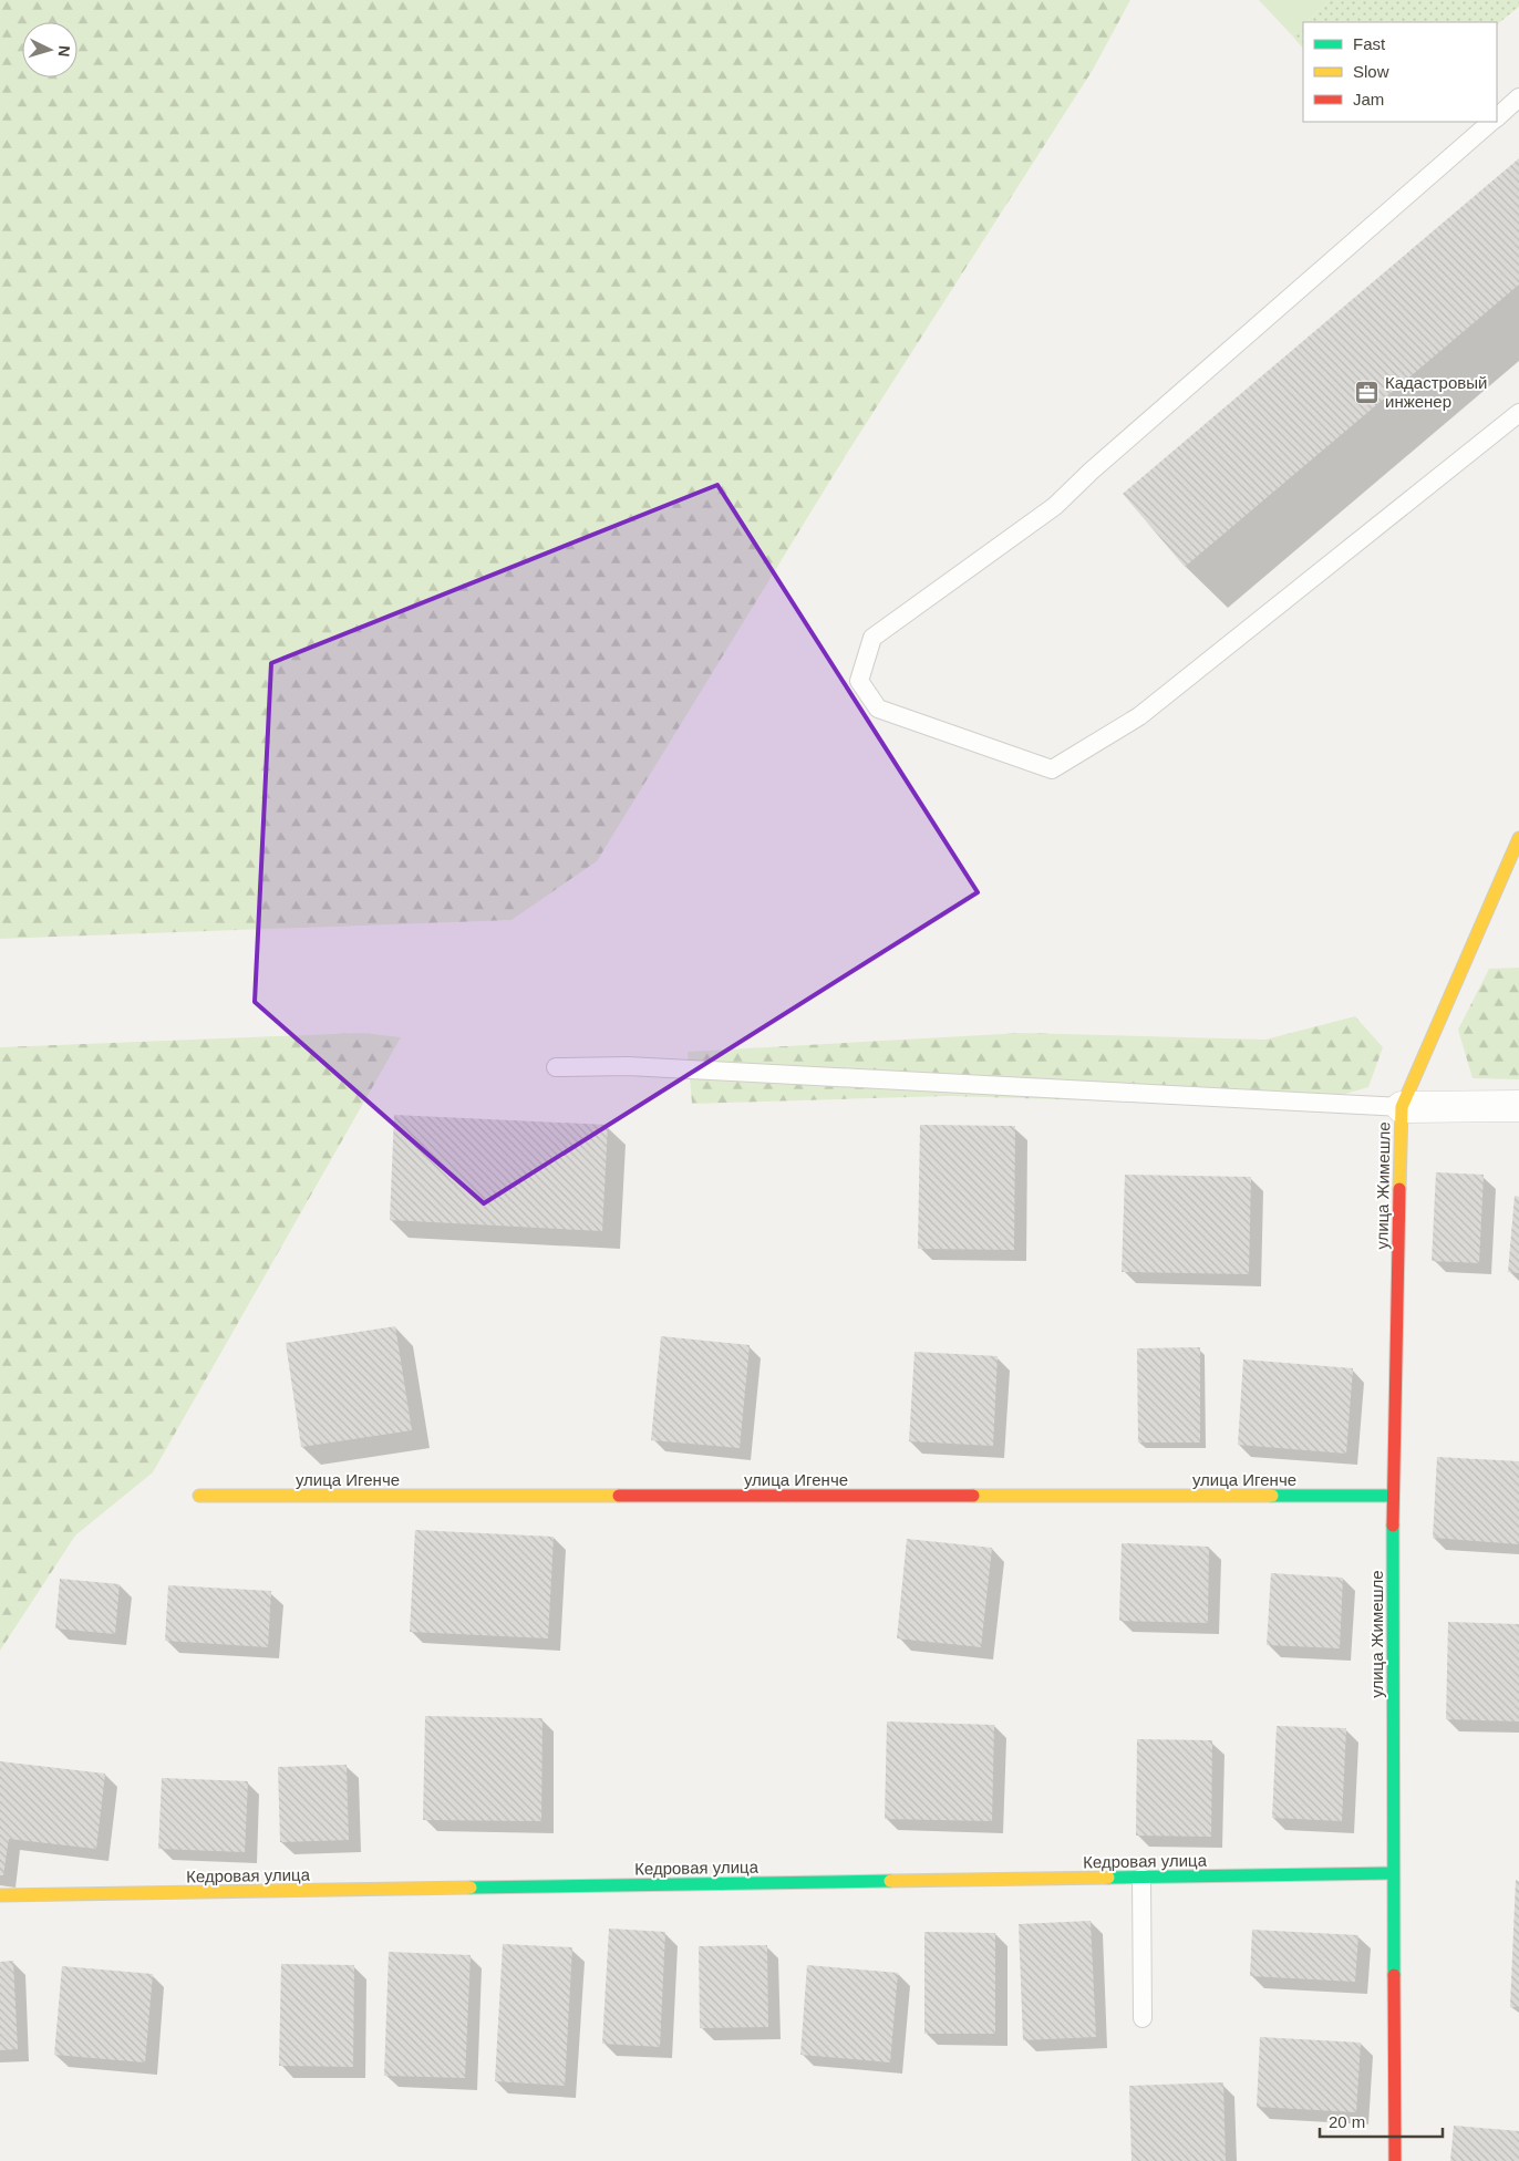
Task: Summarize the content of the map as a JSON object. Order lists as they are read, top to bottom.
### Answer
{
  "streets": {
    "street": ["улица Жимешле", "улица Игенче", "Кедровая улица"]
  },
  "crossings": [
    ["улица Жимешле", "улица Игенче"],
    ["улица Жимешле", "Кедровая улица"]
  ],
  "places": {
    "office": ["Кадастровый инженер"]
  },
  "legend": ["Fast", "Slow", "Jam"],
  "scale_bar": "20 m",
  "north": "right"
}
